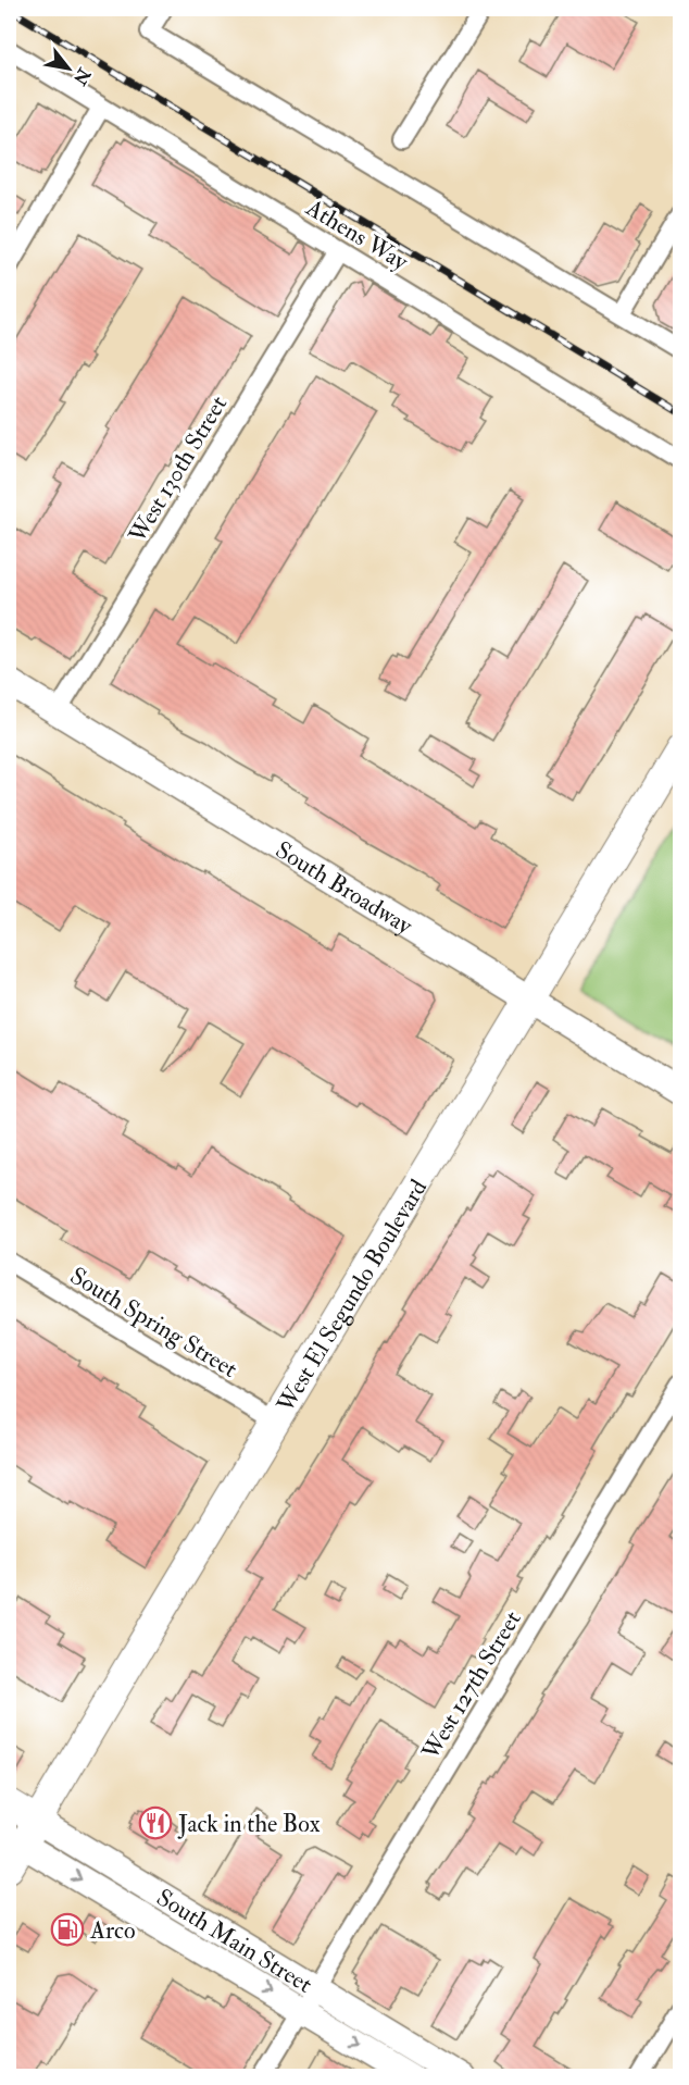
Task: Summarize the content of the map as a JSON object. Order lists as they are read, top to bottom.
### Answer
{
  "streets": {
    "main road": ["South Broadway", "West El Segundo Boulevard", "South Main Street"],
    "street": [
      "Athens Way",
      "West 130th Street",
      "South Spring Street",
      "West 127th Street"
    ]
  },
  "crossings": [
    ["Athens Way", "West 130th Street"],
    ["West 130th Street", "South Broadway"],
    ["South Broadway", "West El Segundo Boulevard"],
    ["West El Segundo Boulevard", "South Spring Street"],
    ["West El Segundo Boulevard", "South Main Street"],
    ["West 127th Street", "South Main Street"]
  ],
  "places": {
    "restaurant": ["Jack in the Box"],
    "fuel station": ["Arco"]
  },
  "north": "bottom right"
}
